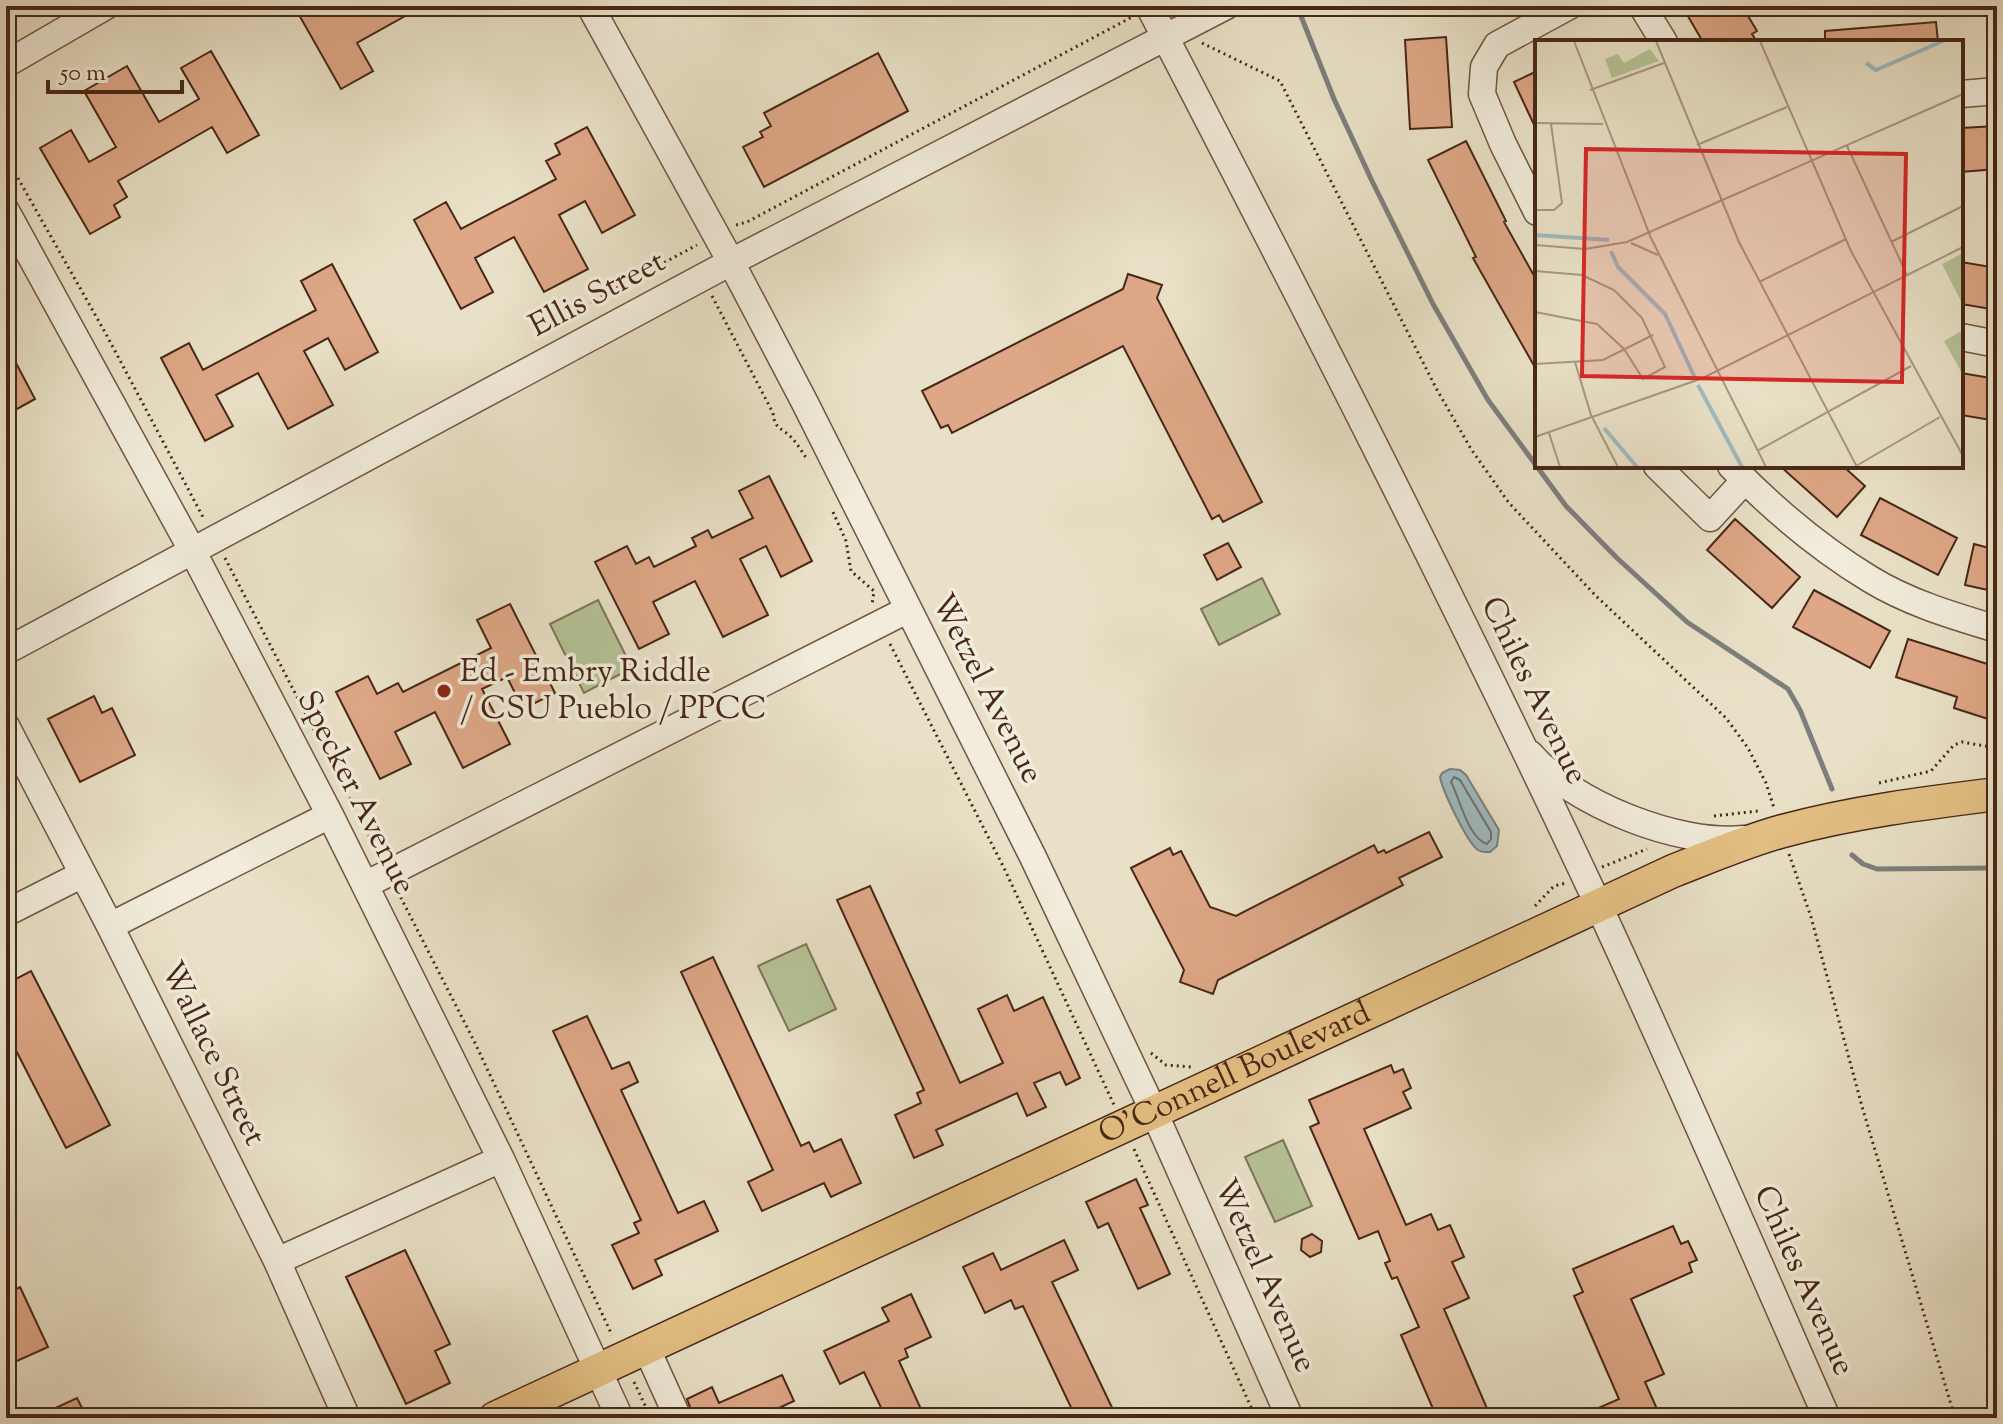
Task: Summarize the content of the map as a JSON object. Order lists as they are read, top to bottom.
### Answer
{
  "streets": {
    "main road": ["O'Connell Boulevard"],
    "street": [
      "Ellis Street",
      "Wetzel Avenue",
      "Chiles Avenue",
      "Specker Avenue",
      "Wallace Street"
    ]
  },
  "crossings": [
    ["Ellis Street", "Wetzel Avenue"],
    ["Ellis Street", "Chiles Avenue"],
    ["Ellis Street", "Specker Avenue"],
    ["Wetzel Avenue", "O'Connell Boulevard"],
    ["Chiles Avenue", "O'Connell Boulevard"],
    ["Specker Avenue", "O'Connell Boulevard"]
  ],
  "places": ["Ed - Embry Riddle / CSU Pueblo / PPCC"],
  "scale_bar": "50 m"
}
